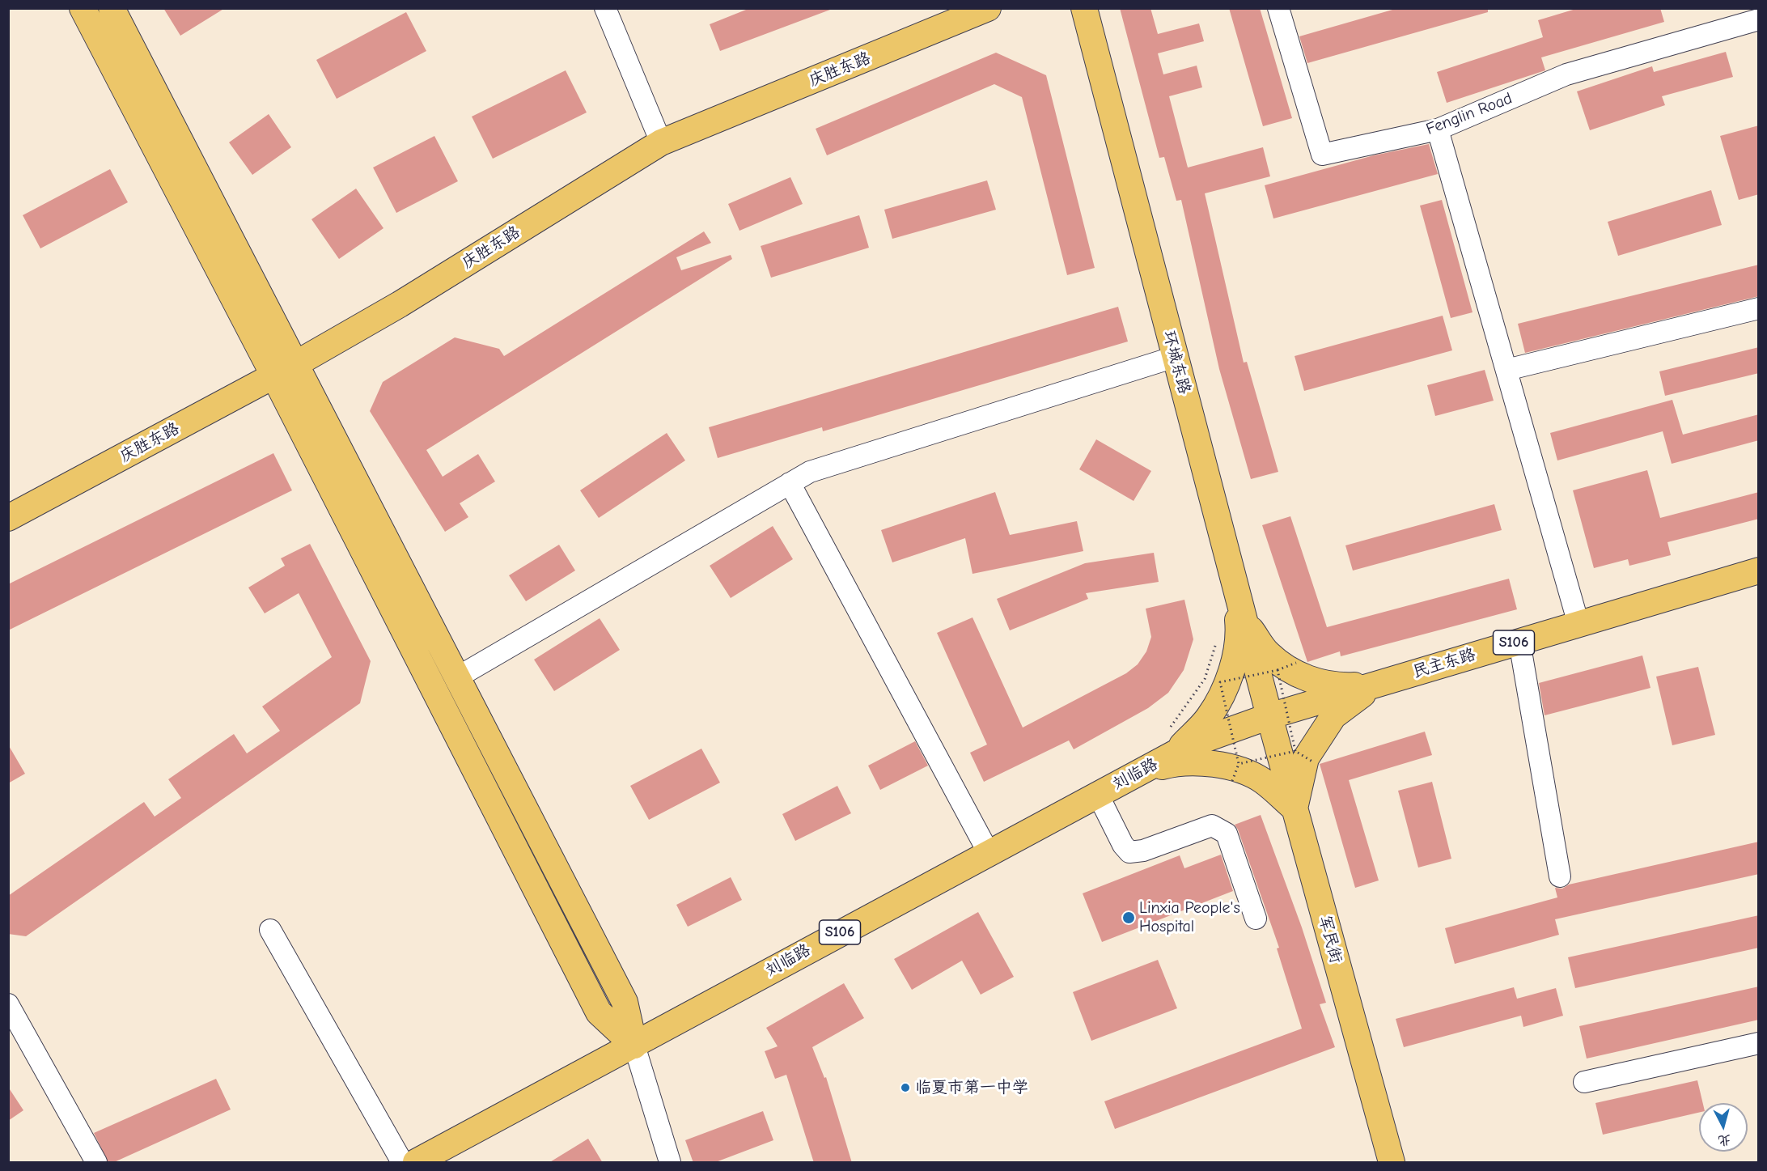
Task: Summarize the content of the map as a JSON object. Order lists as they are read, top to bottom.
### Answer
{
  "streets": {
    "main road": [
      "庆胜东路",
      "环城东路",
      "S106",
      "民主东路",
      "刘临路",
      "军民街"
    ],
    "street": ["Fenglin Road"]
  },
  "crossings": [
    ["环城东路", "民主东路"],
    ["环城东路", "刘临路"],
    ["环城东路", "军民街"],
    ["民主东路", "刘临路"],
    ["民主东路", "军民街"],
    ["刘临路", "军民街"]
  ],
  "places": ["Linxia People's Hospital", "临夏市第一中学"],
  "north": "bottom"
}
